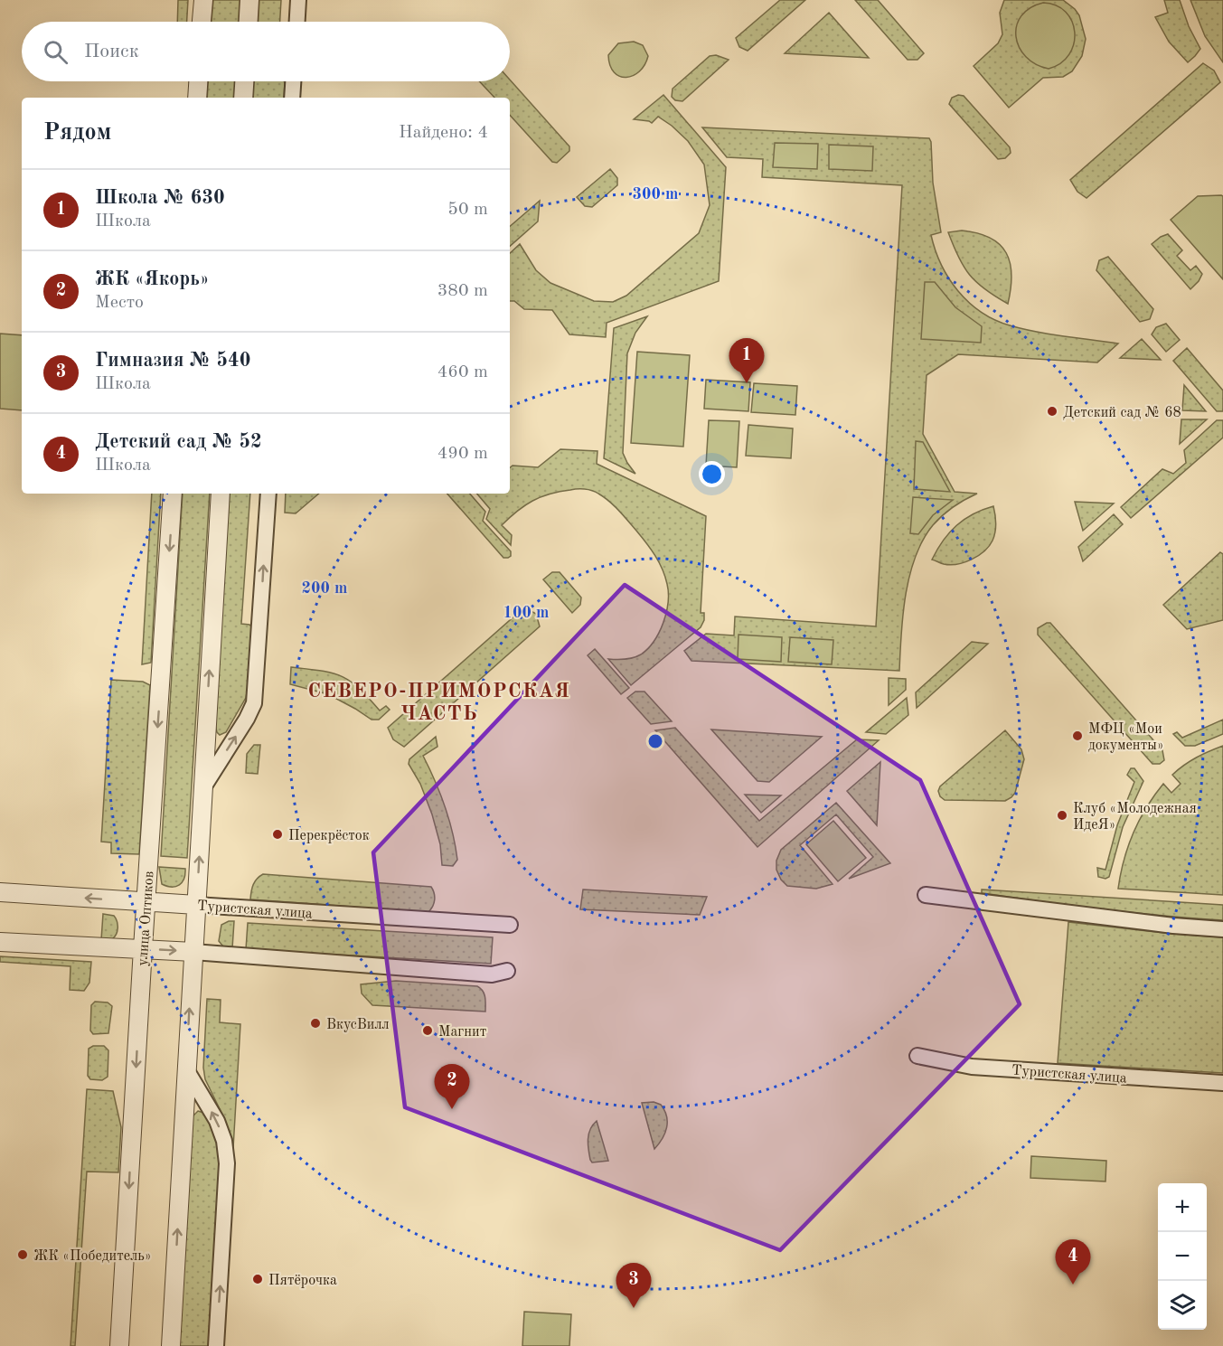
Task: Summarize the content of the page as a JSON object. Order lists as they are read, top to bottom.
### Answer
{
  "streets": {
    "street": ["Туристская улица", "улица Оптиков"]
  },
  "crossings": [
    ["Туристская улица", "улица Оптиков"]
  ],
  "districts": ["СЕВЕРО-ПРИМОРСКАЯ ЧАСТЬ"],
  "places": [
    "Детский сад № 68",
    "МФЦ «Мои документы»",
    "Клуб «Молодежная ИдеЯ»",
    "Перекрёсток",
    "ВкусВилл",
    "Магнит",
    "ЖК «Победитель»",
    "Пятёрочка"
  ],
  "page": {
    "search": "Поиск",
    "heading": ["Рядом", "Найдено: 4"],
    "list": [
      {
        "mark": "1",
        "name": "Школа № 630",
        "note": "Школа",
        "value": "50 m"
      },
      {
        "mark": "2",
        "name": "ЖК «Якорь»",
        "note": "Место",
        "value": "380 m"
      },
      {
        "mark": "3",
        "name": "Гимназия № 540",
        "note": "Школа",
        "value": "460 m"
      },
      {
        "mark": "4",
        "name": "Детский сад № 52",
        "note": "Школа",
        "value": "490 m"
      }
    ],
    "pins": [
      "1",
      "2",
      "4",
      "3"
    ],
    "map_buttons": ["+", "−"]
  },
  "rings": ["300 m", "200 m", "100 m"]
}
